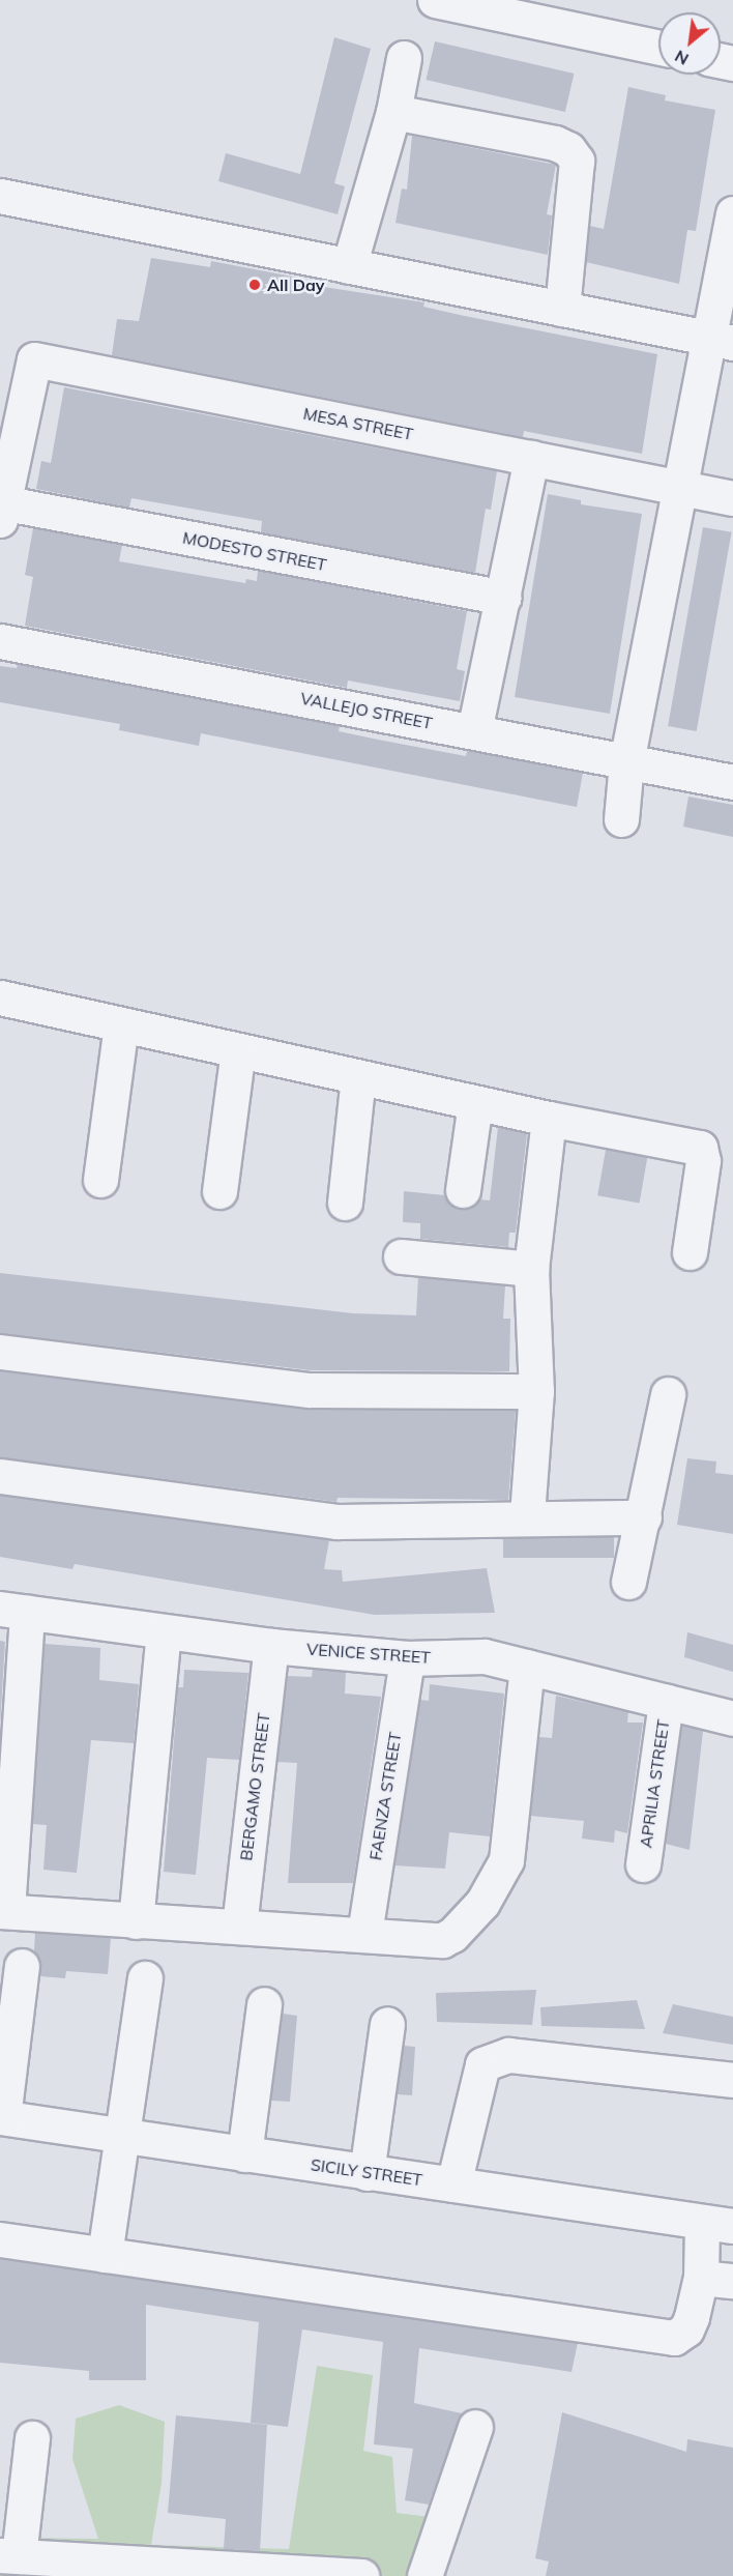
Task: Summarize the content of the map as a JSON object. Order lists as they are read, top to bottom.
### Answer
{
  "streets": {
    "street": [
      "MESA STREET",
      "MODESTO STREET",
      "VALLEJO STREET",
      "VENICE STREET",
      "APRILIA STREET",
      "BERGAMO STREET",
      "FAENZA STREET",
      "SICILY STREET"
    ]
  },
  "crossings": [
    ["MESA STREET", "MODESTO STREET"],
    ["VENICE STREET", "APRILIA STREET"],
    ["VENICE STREET", "BERGAMO STREET"],
    ["VENICE STREET", "FAENZA STREET"]
  ],
  "places": ["All Day"],
  "north": "bottom left"
}
